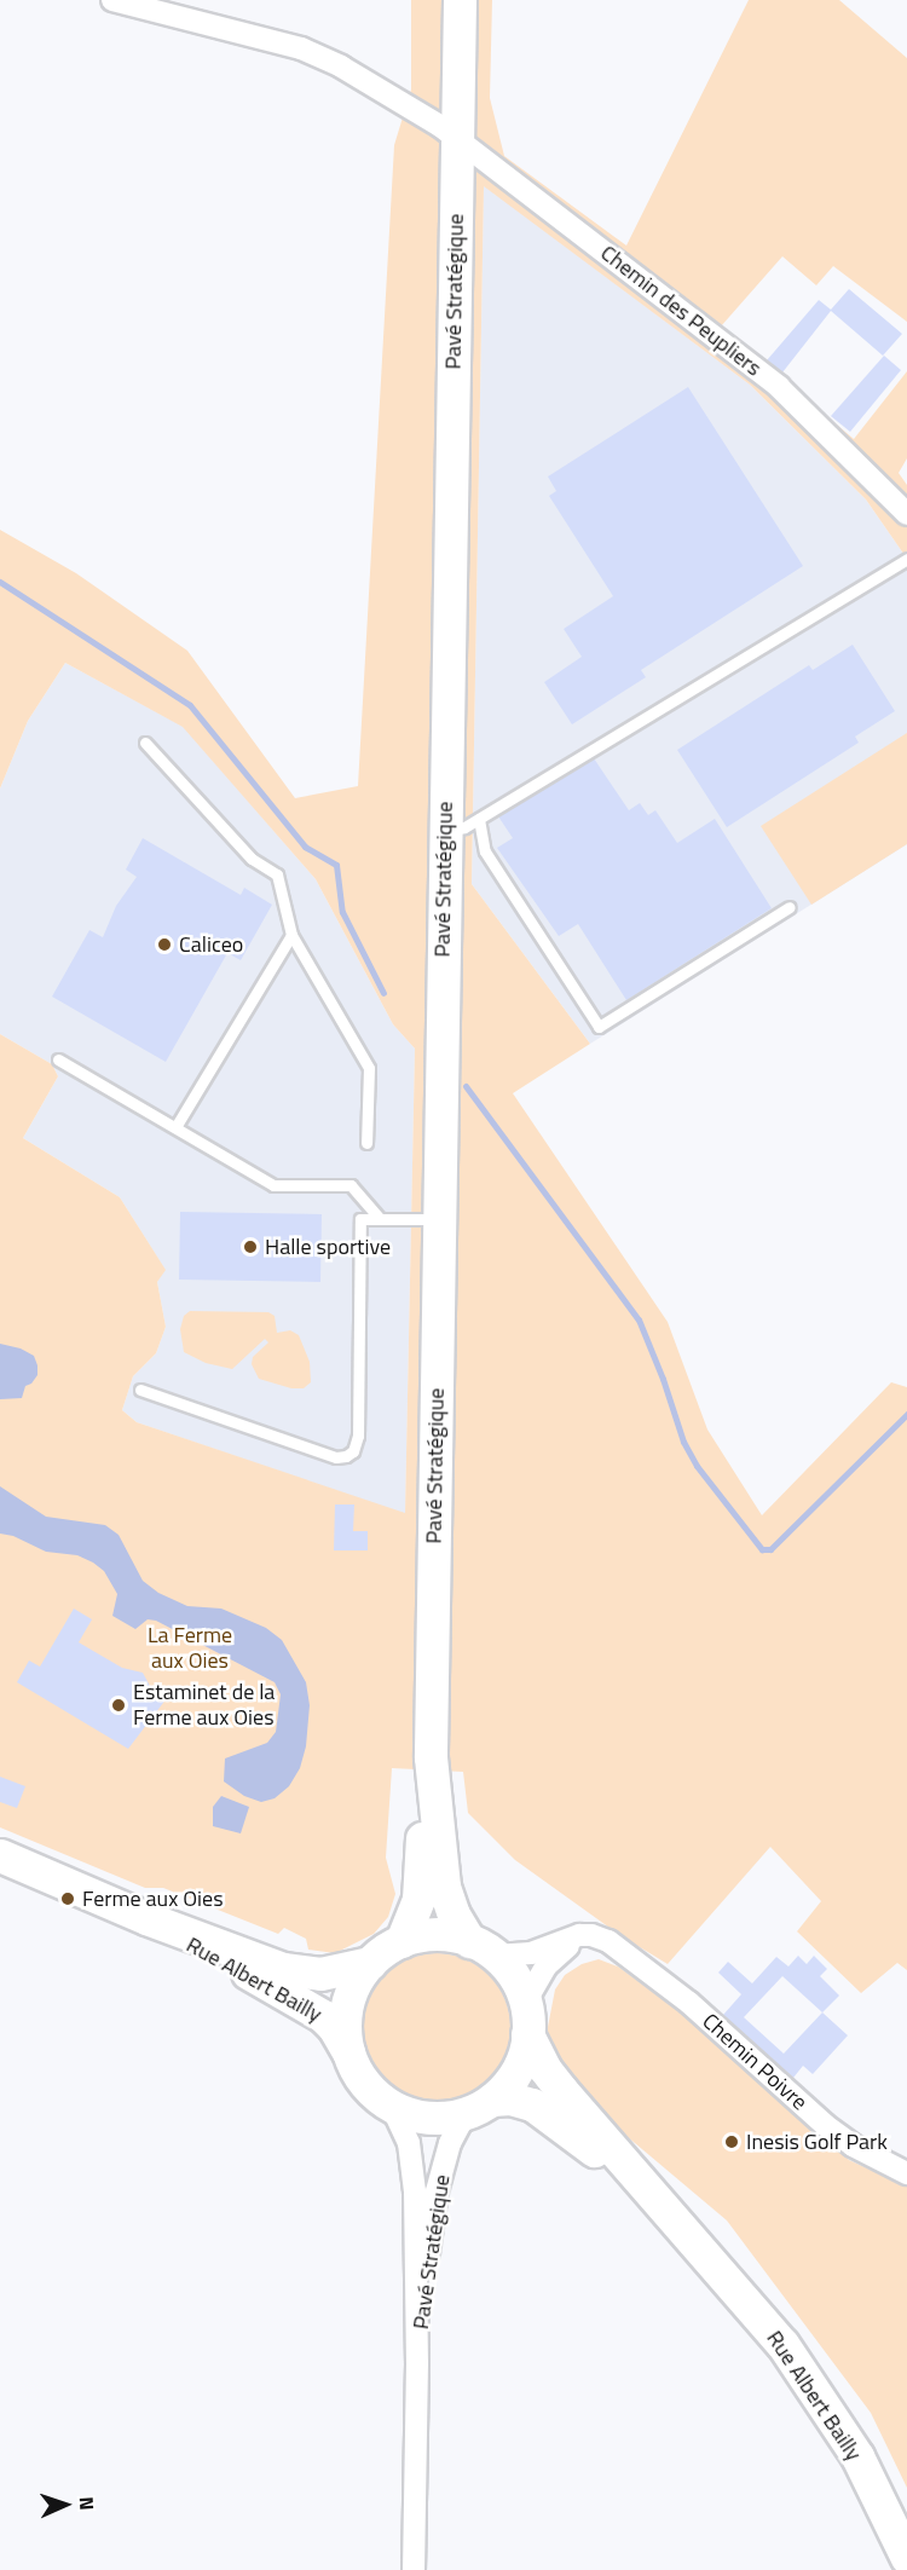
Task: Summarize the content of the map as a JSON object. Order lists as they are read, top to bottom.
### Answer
{
  "streets": {
    "main road": ["Pavé Stratégique", "Rue Albert Bailly"],
    "street": ["Chemin des Peupliers", "Chemin Poivre"]
  },
  "crossings": [
    ["Pavé Stratégique", "Chemin des Peupliers"],
    ["Pavé Stratégique", "Rue Albert Bailly"]
  ],
  "parks": ["La Ferme aux Oies"],
  "places": [
    "Caliceo",
    "Halle sportive",
    "Estaminet de la Ferme aux Oies",
    "Ferme aux Oies",
    "Inesis Golf Park"
  ],
  "north": "right"
}
